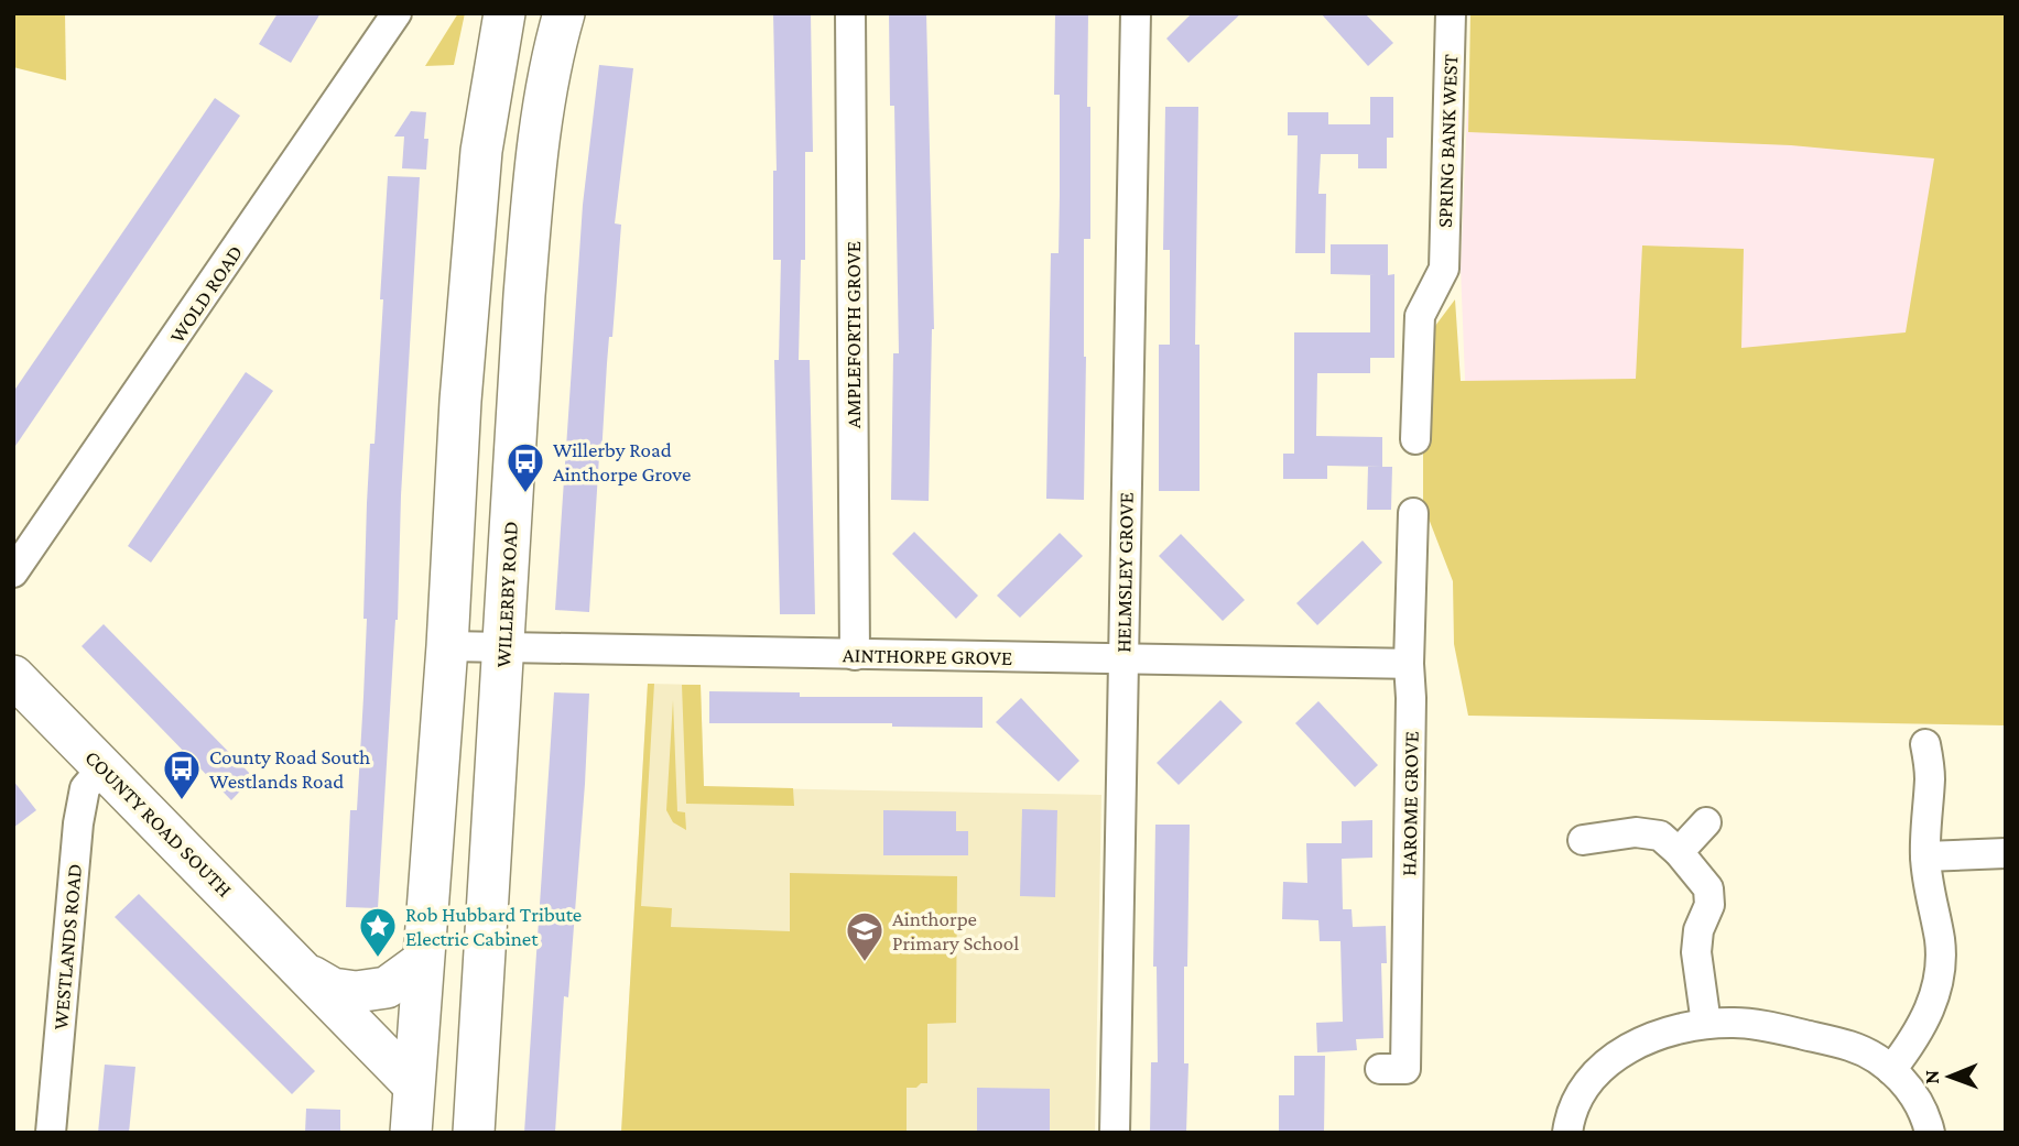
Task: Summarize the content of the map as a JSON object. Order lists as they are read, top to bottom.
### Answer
{
  "streets": {
    "street": [
      "SPRING BANK WEST",
      "WOLD ROAD",
      "AMPLEFORTH GROVE",
      "HELMSLEY GROVE",
      "WILLERBY ROAD",
      "AINTHORPE GROVE",
      "HAROME GROVE",
      "COUNTY ROAD SOUTH",
      "WESTLANDS ROAD"
    ]
  },
  "crossings": [
    ["AMPLEFORTH GROVE", "AINTHORPE GROVE"],
    ["HELMSLEY GROVE", "AINTHORPE GROVE"],
    ["WILLERBY ROAD", "AINTHORPE GROVE"],
    ["AINTHORPE GROVE", "HAROME GROVE"],
    ["COUNTY ROAD SOUTH", "WESTLANDS ROAD"]
  ],
  "places": {
    "bus stop": ["Willerby Road Ainthorpe Grove", "County Road South Westlands Road"],
    "place": ["Rob Hubbard Tribute Electric Cabinet"],
    "school or university": ["Ainthorpe Primary School"]
  },
  "north": "left"
}
